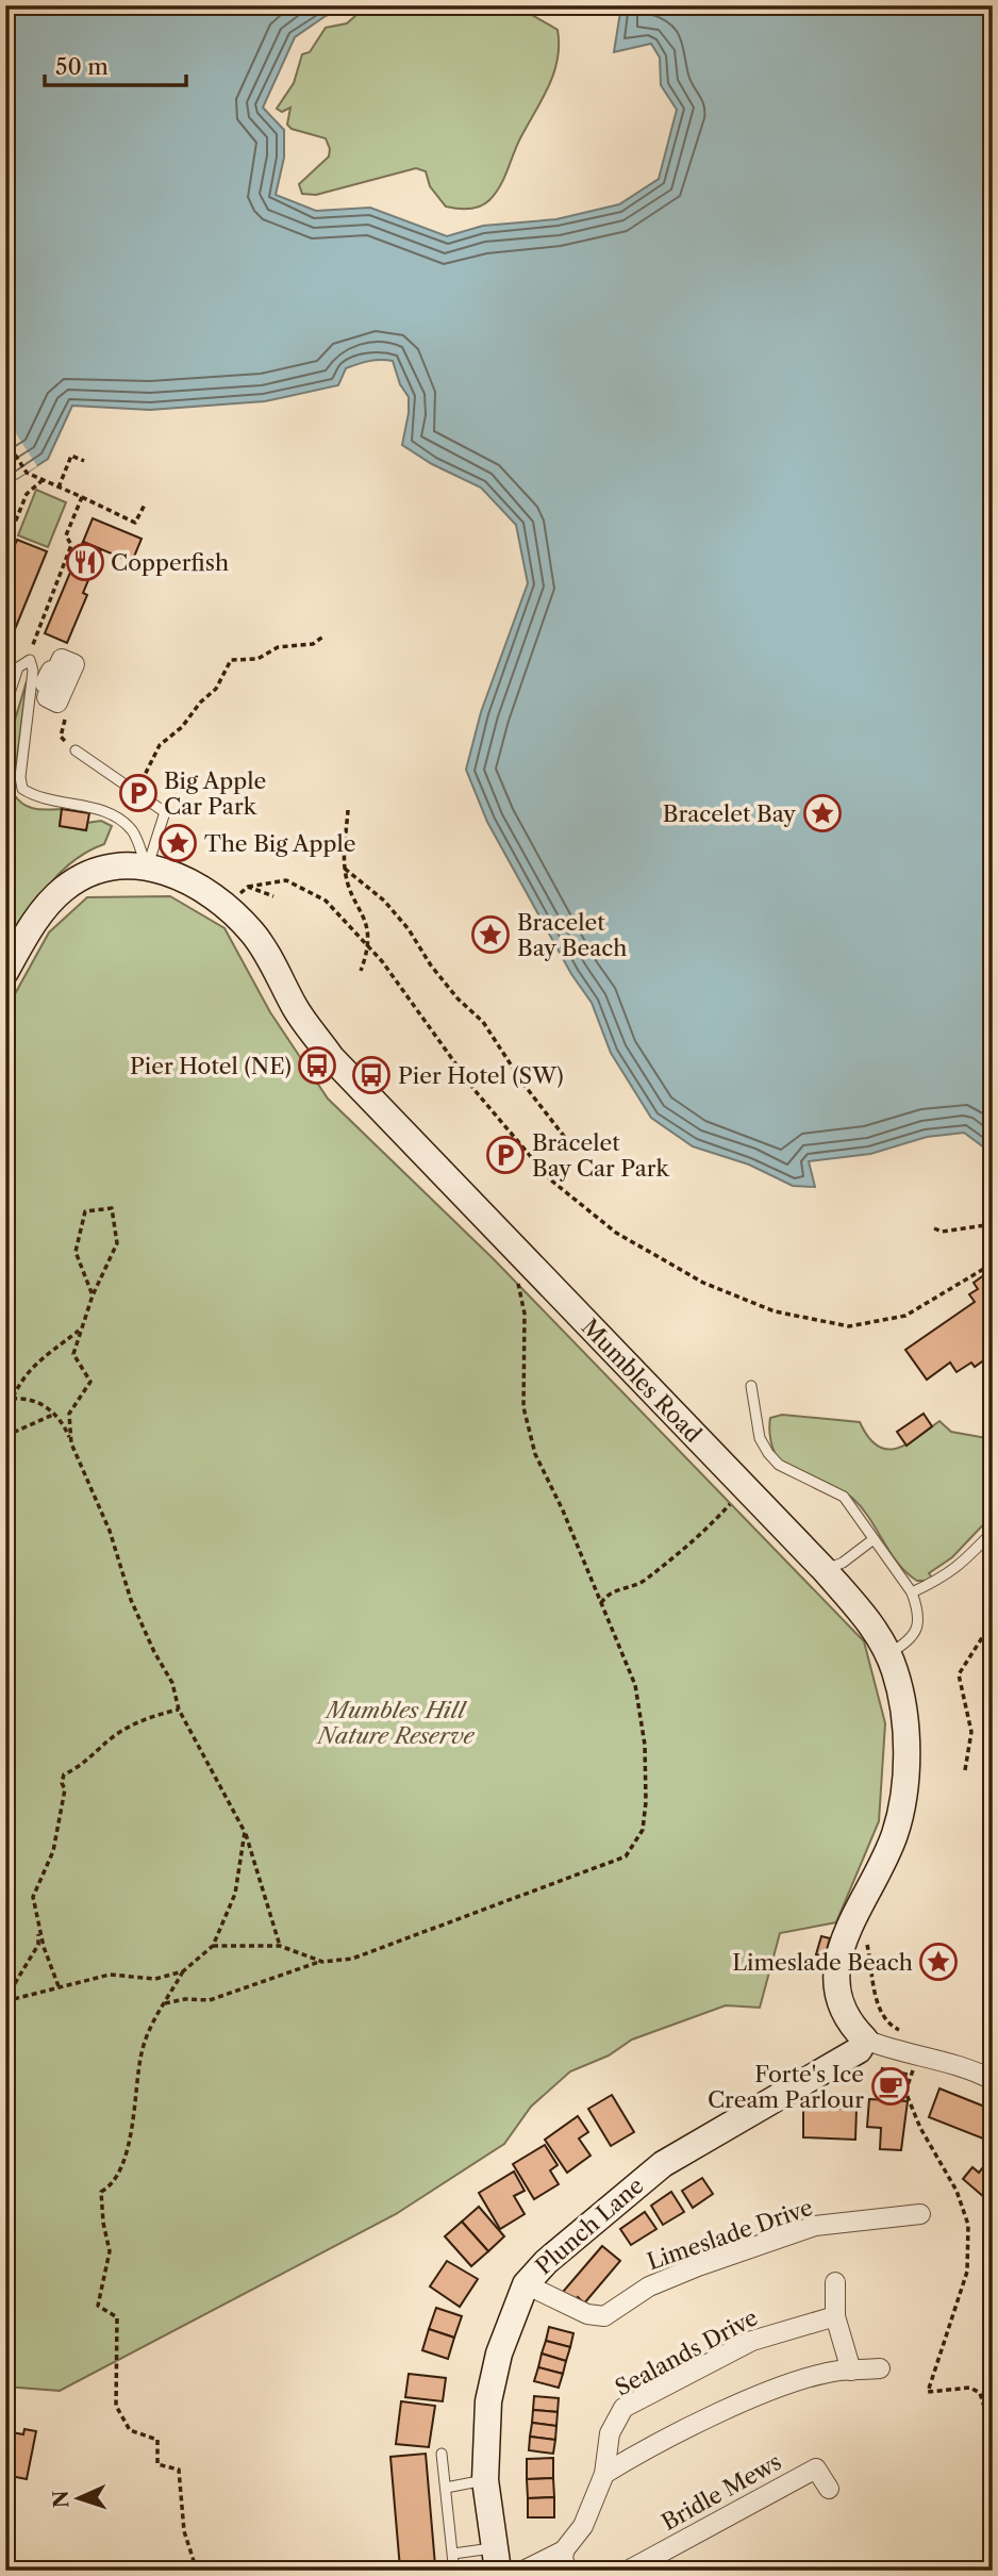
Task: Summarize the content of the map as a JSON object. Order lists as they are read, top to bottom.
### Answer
{
  "streets": {
    "street": [
      "Mumbles Road",
      "Plunch Lane",
      "Limeslade Drive",
      "Sealands Drive",
      "Bridle Mews"
    ]
  },
  "crossings": [
    ["Mumbles Road", "Plunch Lane"],
    ["Plunch Lane", "Limeslade Drive"]
  ],
  "parks": ["Mumbles Hill Nature Reserve"],
  "places": {
    "restaurant": ["Copperfish"],
    "parking": ["Big Apple Car Park", "Bracelet Bay Car Park"],
    "place": [
      "Bracelet Bay",
      "The Big Apple",
      "Bracelet Bay Beach",
      "Limeslade Beach"
    ],
    "bus stop": ["Pier Hotel (NE)", "Pier Hotel (SW)"],
    "cafe": ["Forte's Ice Cream Parlour"]
  },
  "scale_bar": "50 m",
  "north": "left"
}
